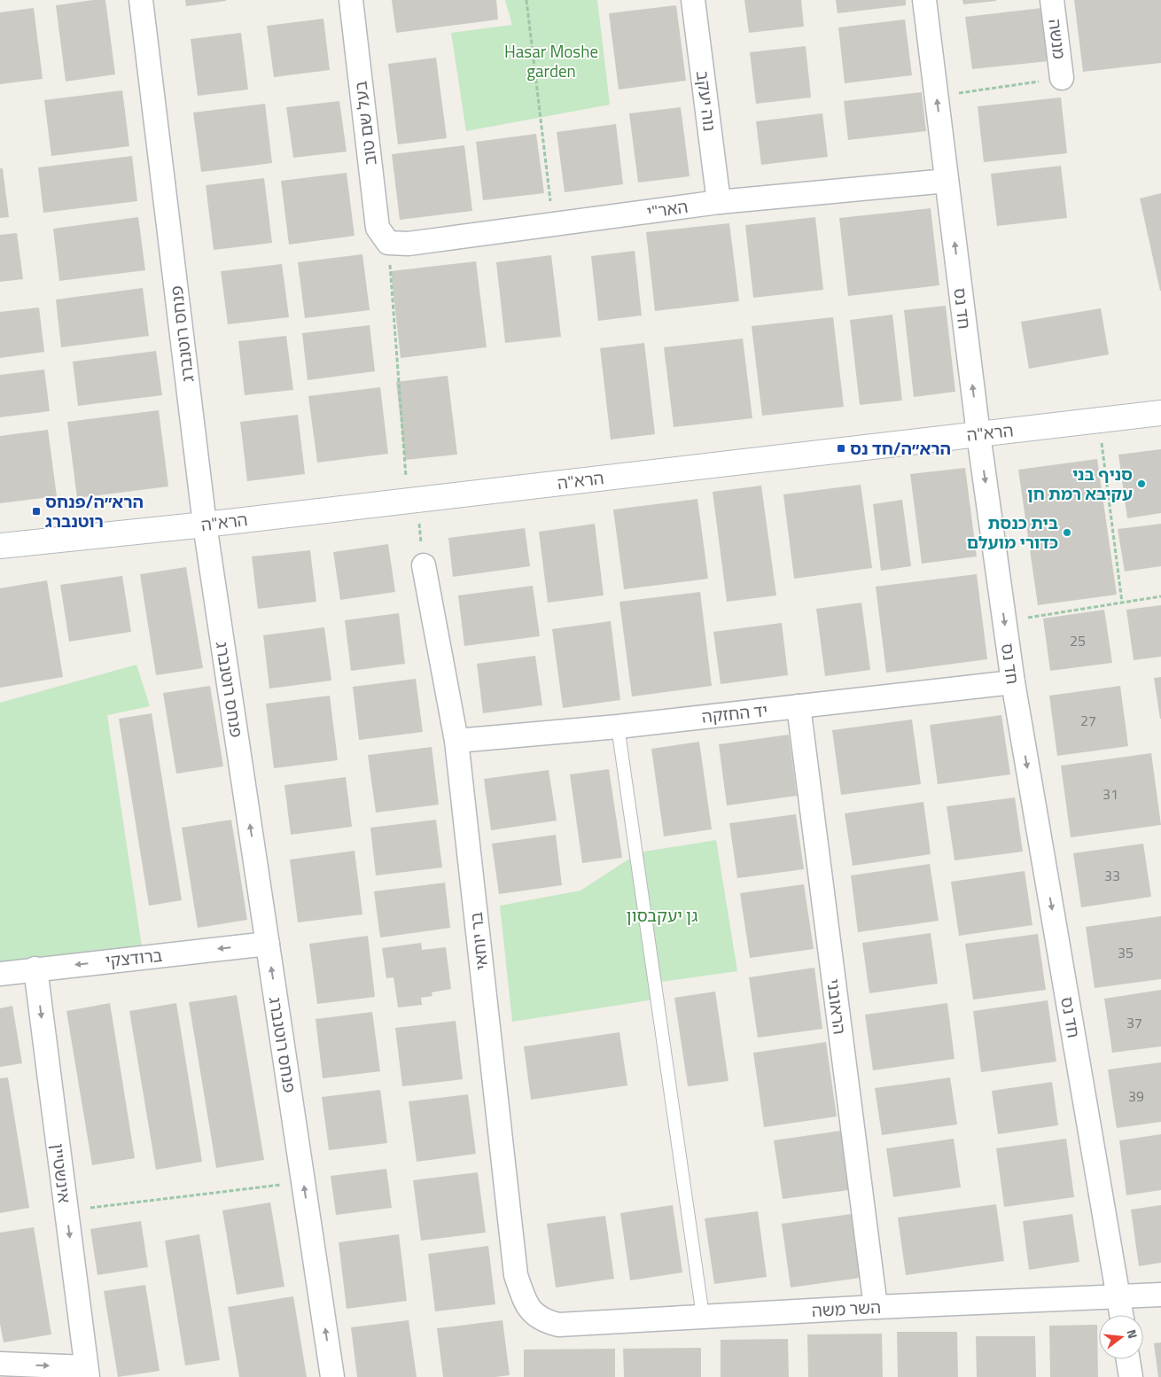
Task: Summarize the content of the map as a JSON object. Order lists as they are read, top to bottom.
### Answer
{
  "streets": {
    "street": [
      "מנשה",
      "נוה יעקב",
      "בעל שם טוב",
      "האר\"י",
      "חד נס",
      "פנחס רוטנברג",
      "הרא\"ה",
      "יד החזקה",
      "בר יוחאי",
      "ברודצקי",
      "הראובני",
      "אינשטיין",
      "השר משה"
    ]
  },
  "crossings": [
    ["נוה יעקב", "האר\"י"],
    ["בעל שם טוב", "האר\"י"],
    ["האר\"י", "חד נס"],
    ["חד נס", "הרא\"ה"],
    ["חד נס", "יד החזקה"],
    ["חד נס", "השר משה"],
    ["פנחס רוטנברג", "הרא\"ה"],
    ["פנחס רוטנברג", "ברודצקי"],
    ["יד החזקה", "בר יוחאי"],
    ["יד החזקה", "הראובני"],
    ["בר יוחאי", "השר משה"],
    ["ברודצקי", "אינשטיין"],
    ["הראובני", "השר משה"]
  ],
  "one_way": ["פנחס רוטנברג", "ברודצקי", "אינשטיין"],
  "parks": ["Hasar Moshe garden", "גן יעקבסון"],
  "places": {
    "transit": ["הרא״ה/חד נס", "הרא״ה/פנחס רוטנברג"],
    "other": ["סניף בני עקיבא רמת חן", "בית כנסת כדורי מועלם"]
  },
  "house_numbers": [
    "25",
    "27",
    "31",
    "33",
    "35",
    "37",
    "39"
  ],
  "north": "right"
}
